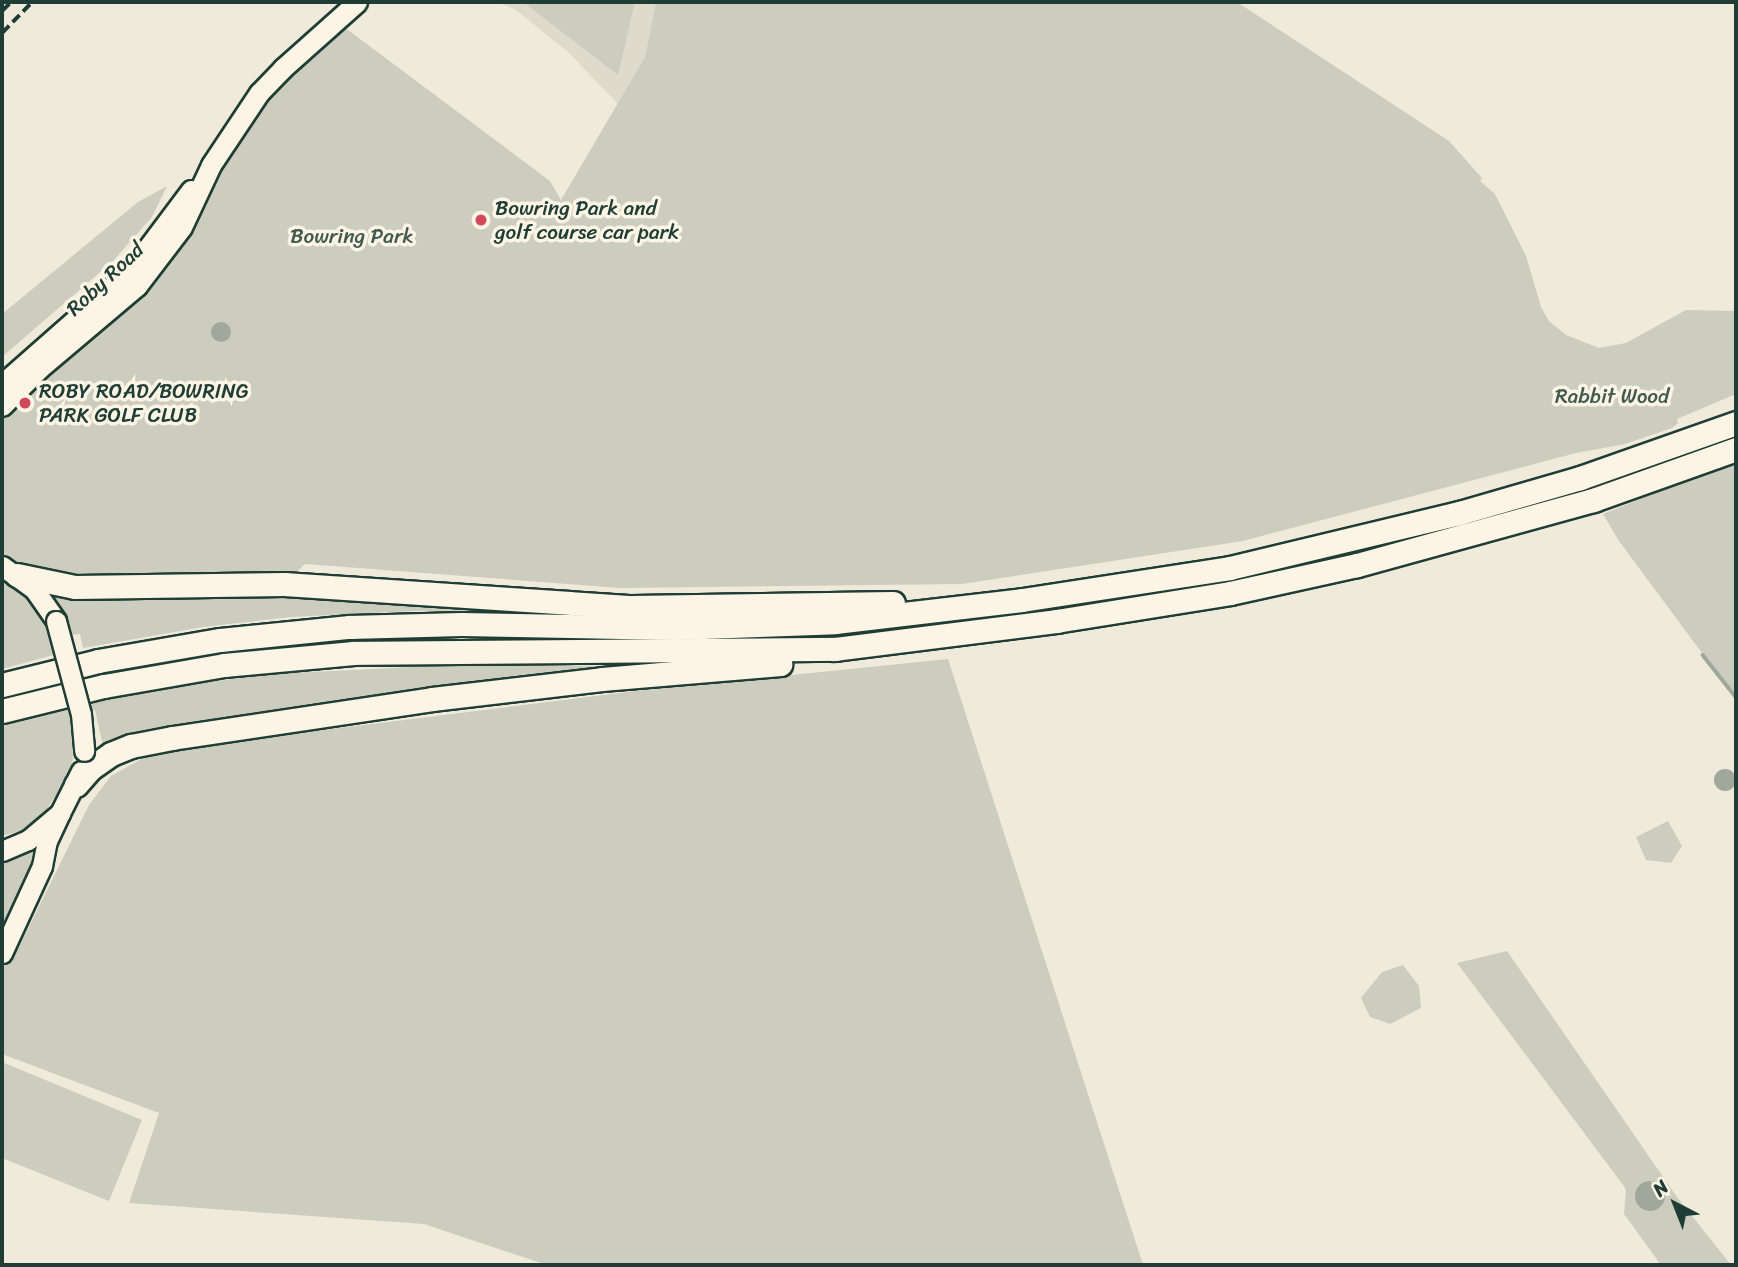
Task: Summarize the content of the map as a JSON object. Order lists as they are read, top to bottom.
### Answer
{
  "streets": {
    "main road": ["Roby Road"]
  },
  "parks": ["Bowring Park", "Rabbit Wood"],
  "places": ["Bowring Park and golf course car park", "ROBY ROAD/BOWRING PARK GOLF CLUB"],
  "north": "top left"
}
